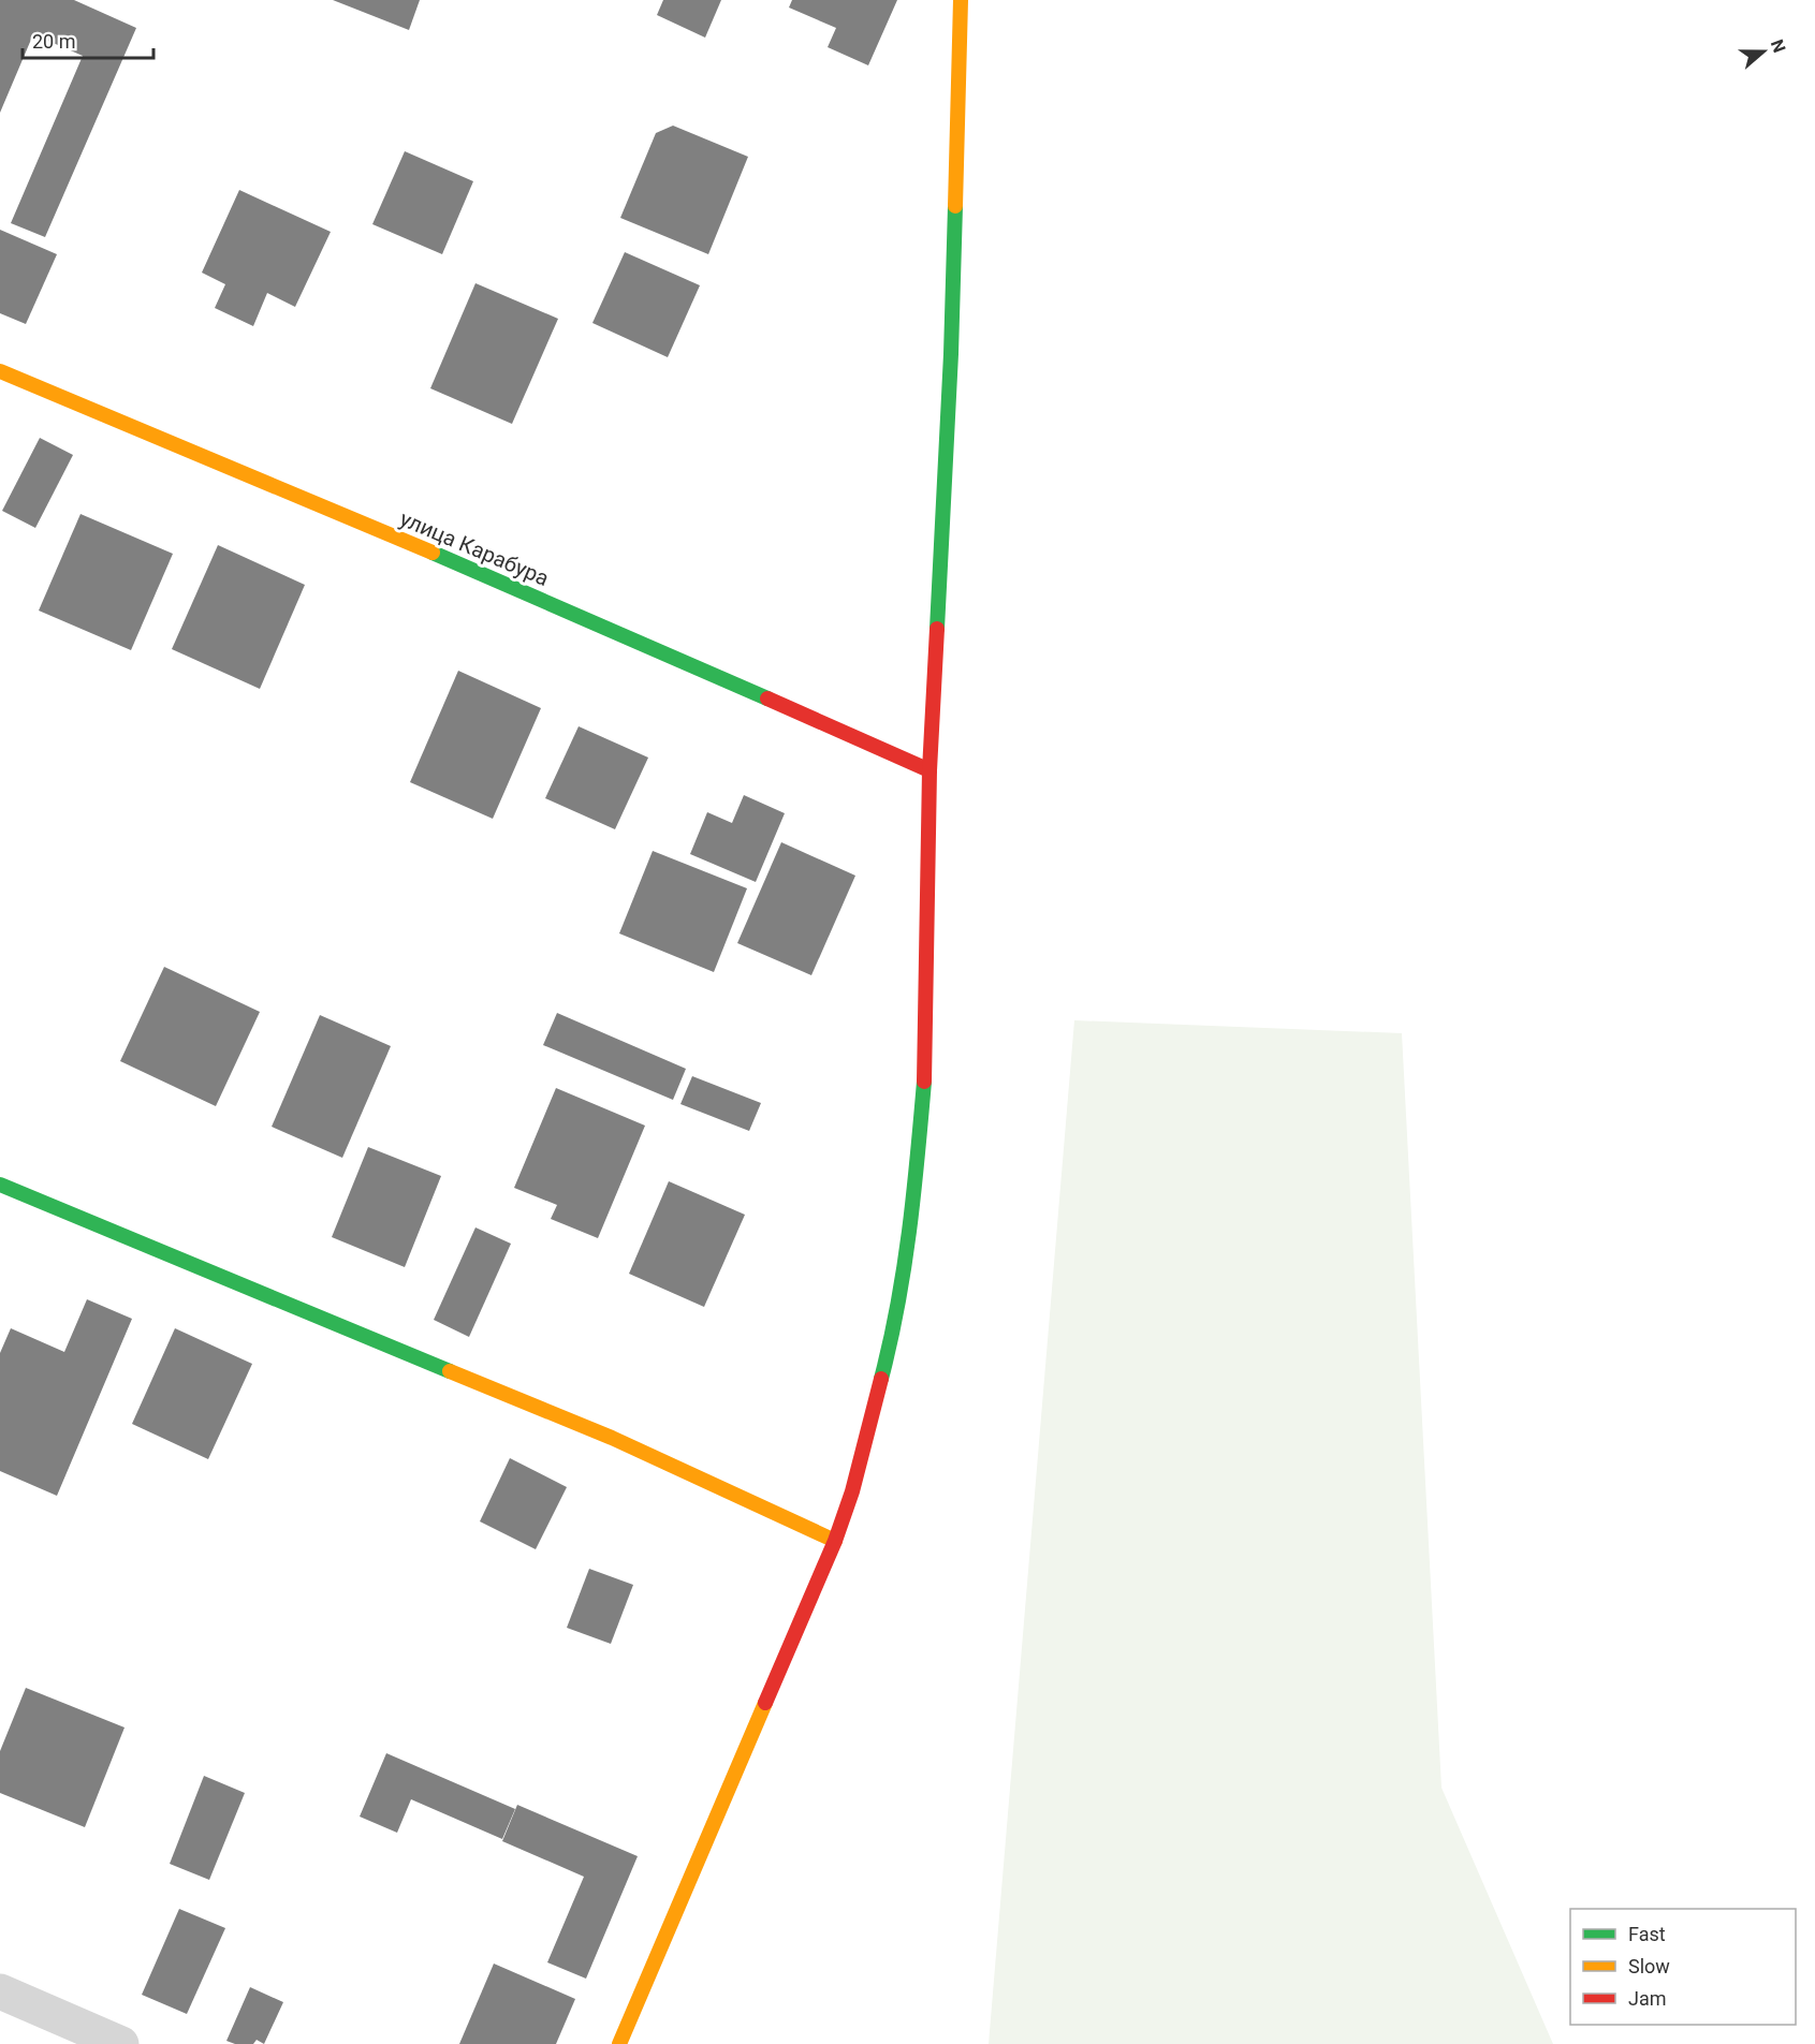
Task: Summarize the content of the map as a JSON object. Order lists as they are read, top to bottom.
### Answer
{
  "streets": {
    "main road": ["улица Карабура"]
  },
  "legend": ["Fast", "Slow", "Jam"],
  "scale_bar": "20 m",
  "north": "right"
}
